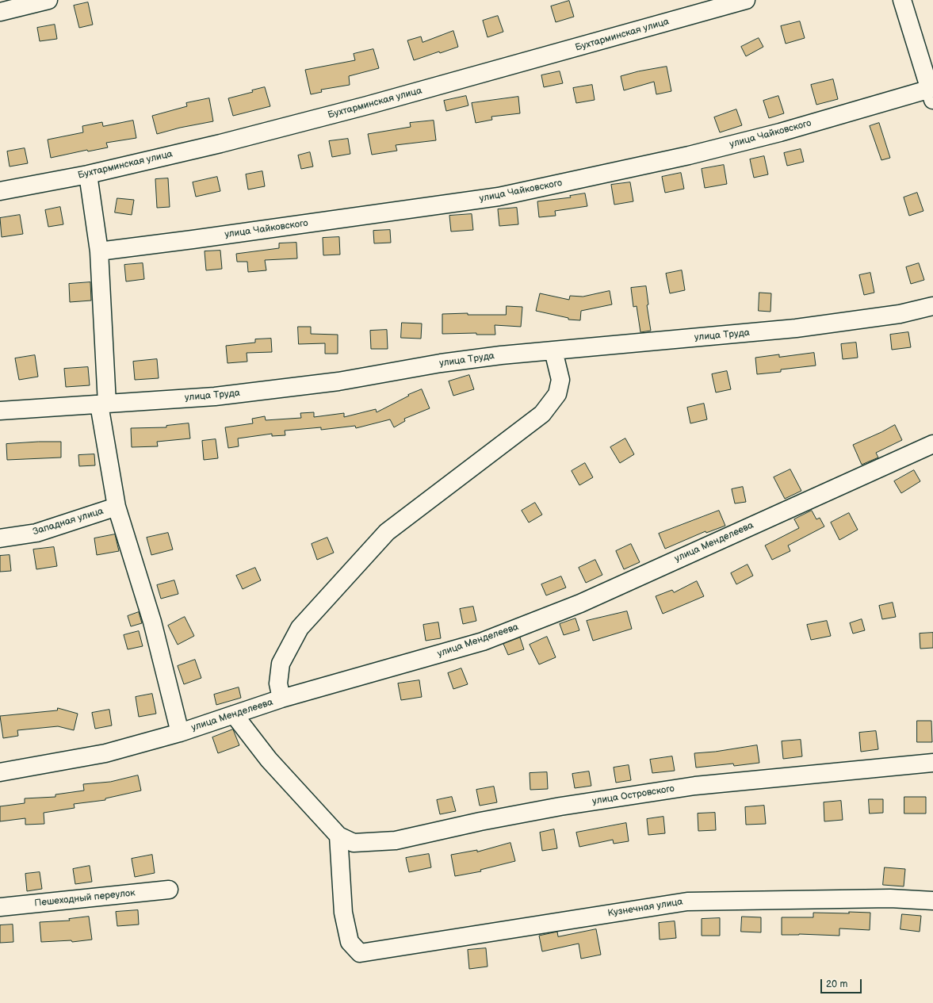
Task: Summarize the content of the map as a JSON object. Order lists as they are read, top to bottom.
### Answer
{
  "streets": {
    "street": [
      "Бухтарминская улица",
      "улица Чайковского",
      "улица Труда",
      "Западная улица",
      "улица Менделеева",
      "улица Островского",
      "Пешеходный переулок",
      "Кузнечная улица"
    ]
  },
  "crossings": [
    ["улица Островского", "Кузнечная улица"]
  ],
  "scale_bar": "20 m"
}
